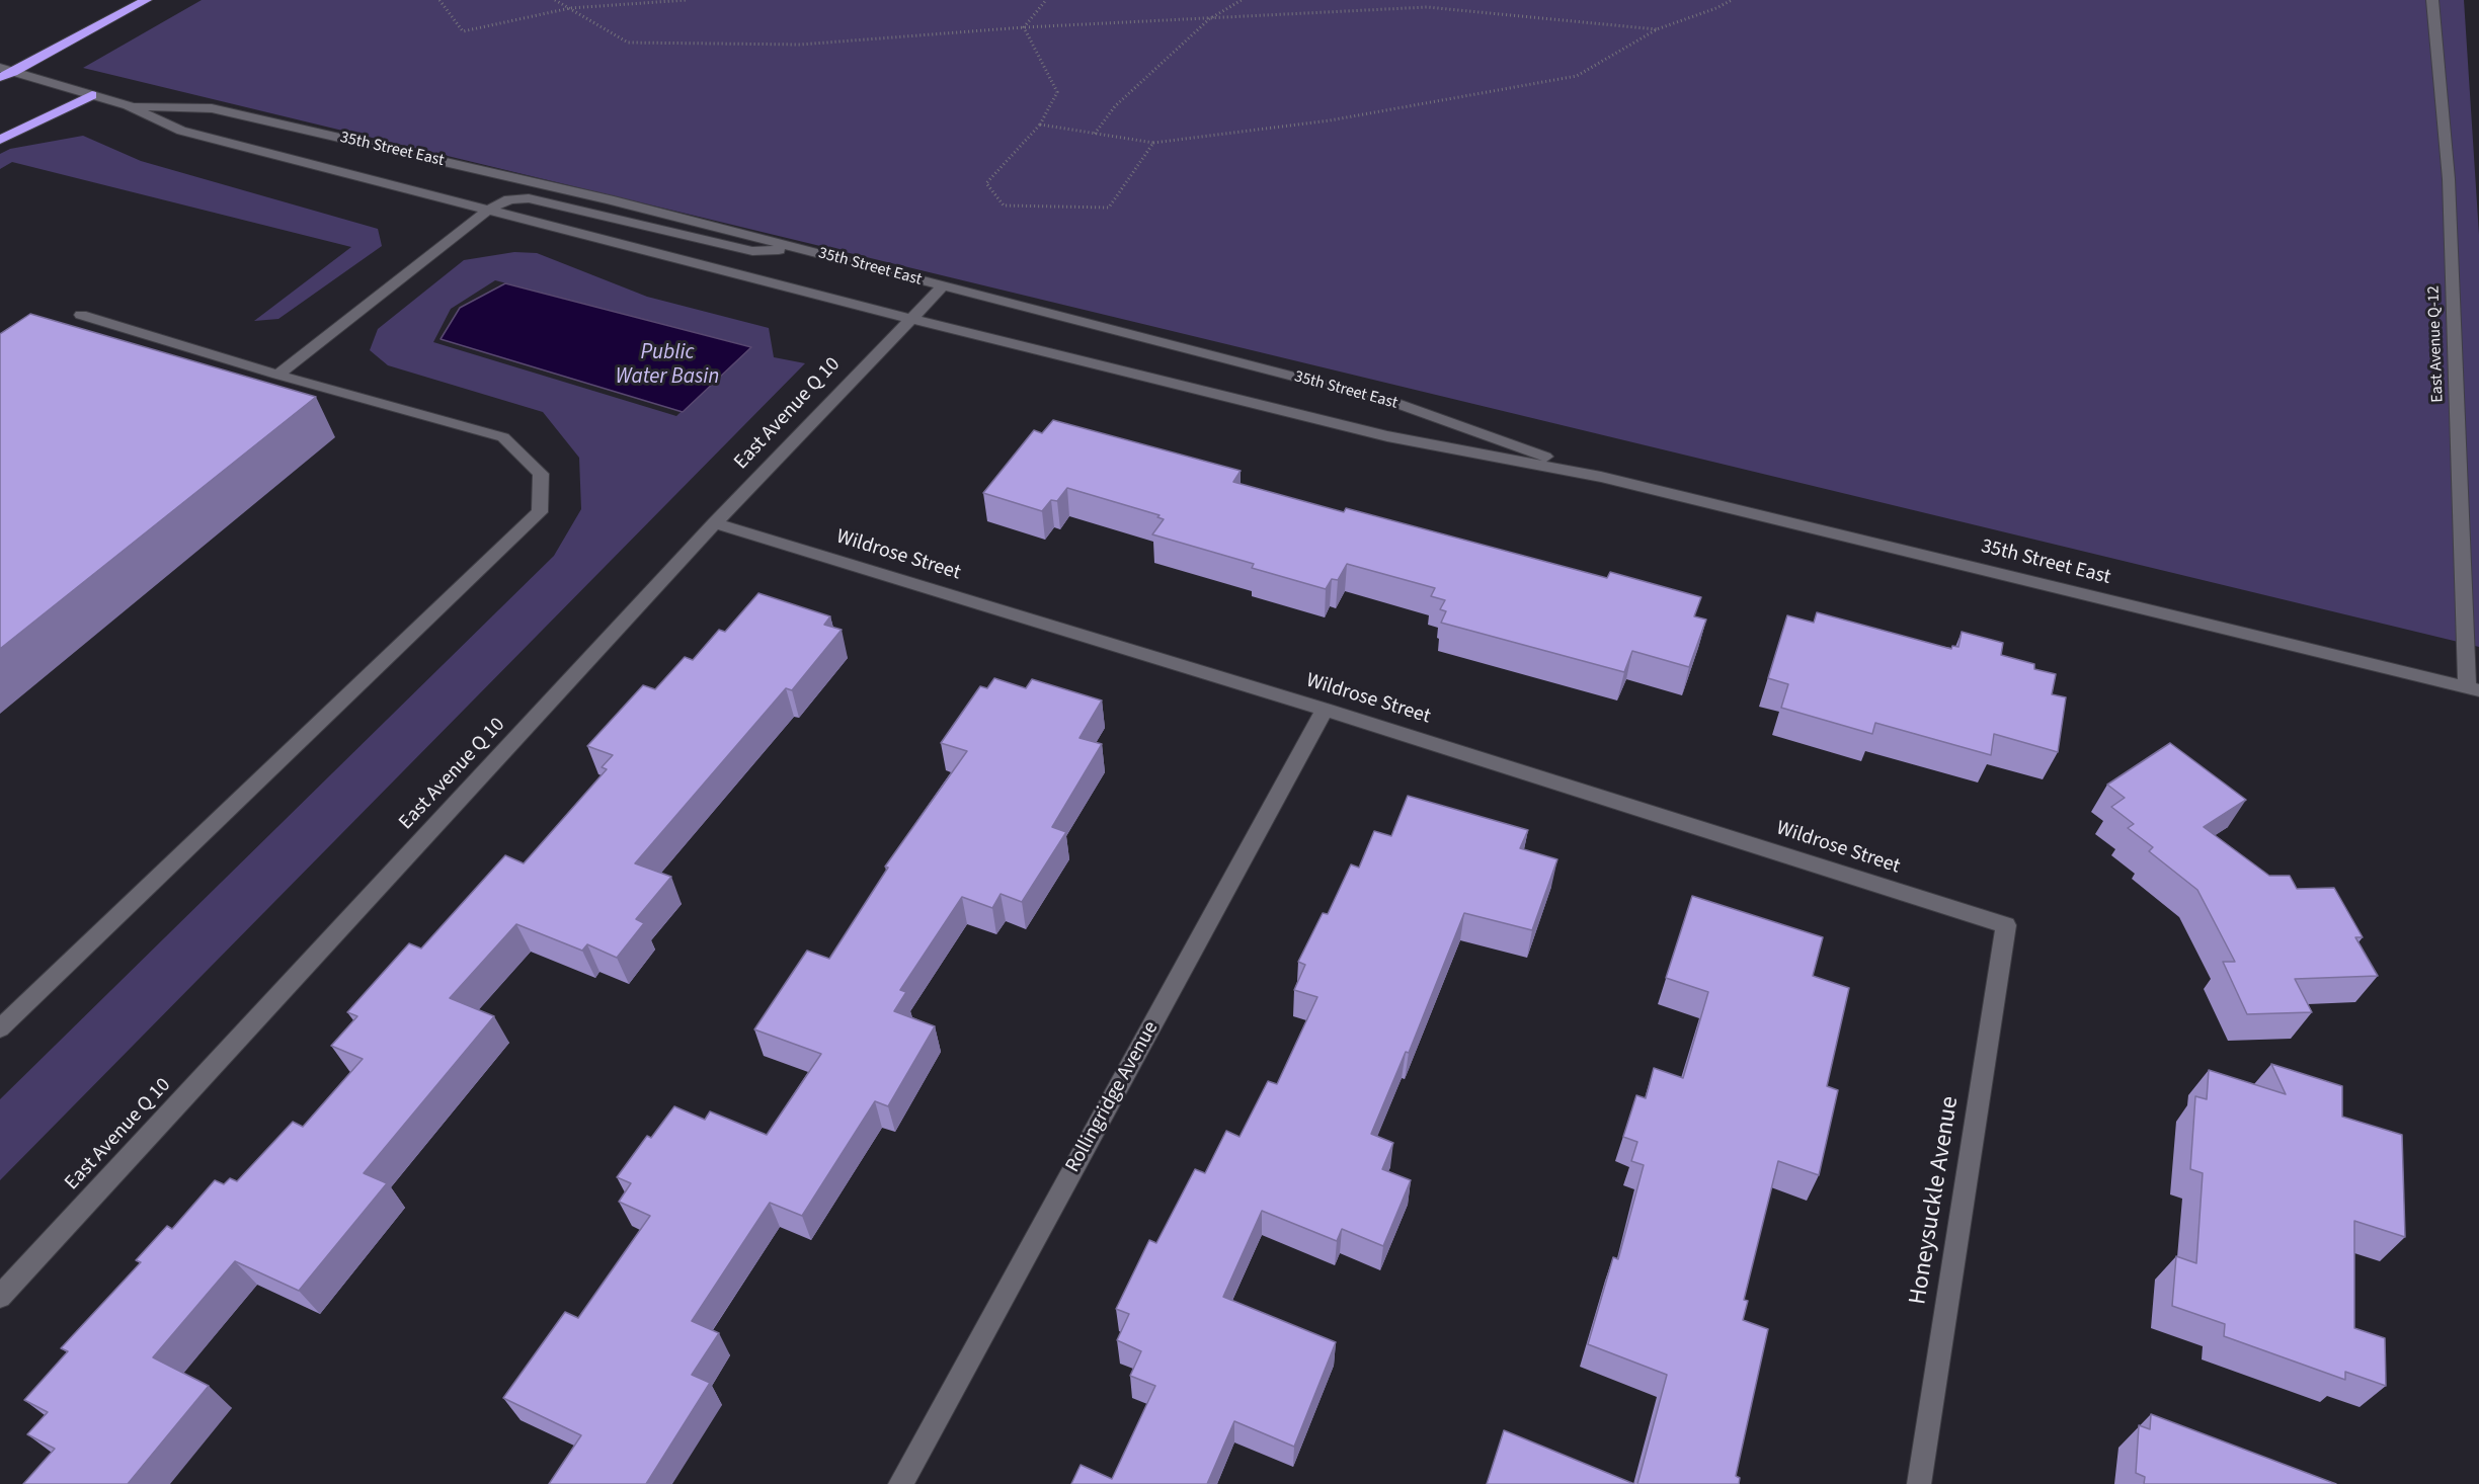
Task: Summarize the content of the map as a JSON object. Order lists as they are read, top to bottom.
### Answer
{
  "streets": {
    "street": [
      "35th Street East",
      "East Avenue Q-12",
      "East Avenue Q 10",
      "Wildrose Street",
      "Rollingridge Avenue",
      "Honeysuckle Avenue"
    ]
  },
  "crossings": [
    ["35th Street East", "East Avenue Q-12"],
    ["35th Street East", "East Avenue Q 10"],
    ["East Avenue Q 10", "Wildrose Street"],
    ["Wildrose Street", "Rollingridge Avenue"],
    ["Wildrose Street", "Honeysuckle Avenue"]
  ],
  "water": ["Public Water Basin"]
}
